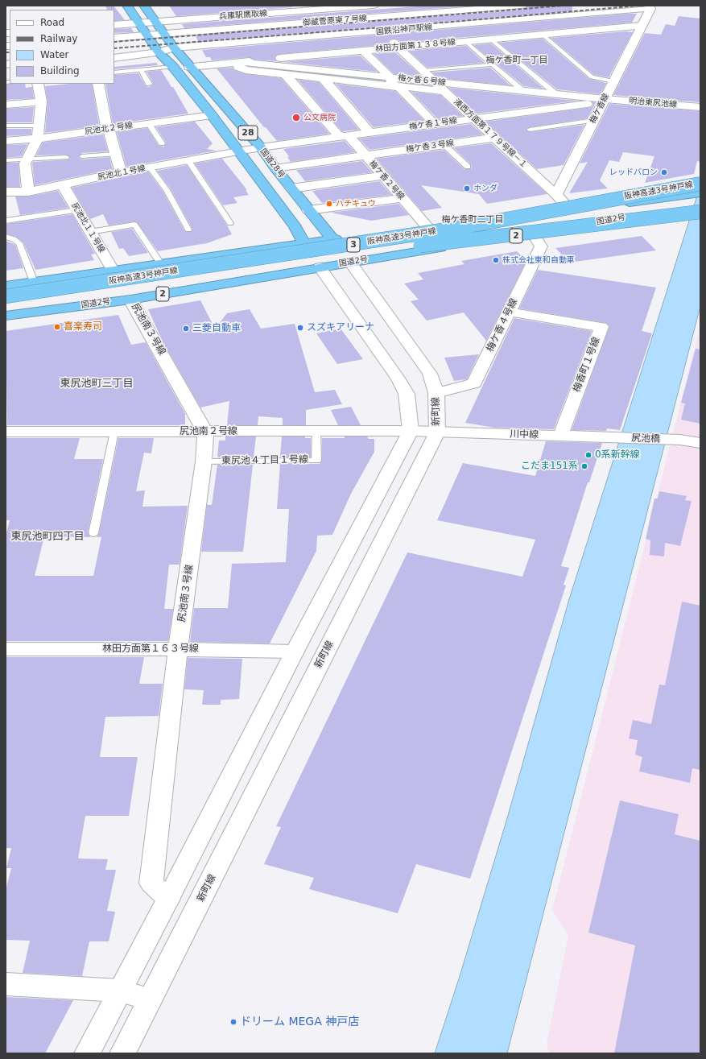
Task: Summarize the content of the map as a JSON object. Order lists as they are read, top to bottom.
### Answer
{
  "streets": {
    "highway": [
      "28",
      "国道28号",
      "阪神高速3号神戸線",
      "国道2号",
      "2",
      "3"
    ],
    "street": [
      "兵庫駅鷹取線",
      "御蔵菅原東７号線",
      "国鉄沿神戸駅線",
      "林田方面第１３８号線",
      "梅ヶ香６号線",
      "明治東尻池線",
      "梅ケ香線",
      "梅ケ香１号線",
      "尻池北２号線",
      "湊西方面第１７９号線－１",
      "梅ケ香３号線",
      "尻池北１号線",
      "梅ケ香２号線",
      "尻池北１１号線",
      "梅ケ香４号線",
      "尻池南３号線",
      "梅香町１号線",
      "新町線",
      "尻池南２号線",
      "川中線",
      "尻池橋",
      "林田方面第１６３号線"
    ],
    "lane": ["東尻池４丁目１号線"]
  },
  "crossings": [
    ["兵庫駅鷹取線", "28"],
    ["兵庫駅鷹取線", "国道28号"],
    ["御蔵菅原東７号線", "28"],
    ["御蔵菅原東７号線", "国道28号"],
    ["国鉄沿神戸駅線", "梅ケ香線"],
    ["国鉄沿神戸駅線", "28"],
    ["国鉄沿神戸駅線", "湊西方面第１７９号線－１"],
    ["国鉄沿神戸駅線", "国道28号"],
    ["林田方面第１３８号線", "梅ヶ香６号線"],
    ["林田方面第１３８号線", "梅ケ香線"],
    ["林田方面第１３８号線", "湊西方面第１７９号線－１"],
    ["林田方面第１３８号線", "国道28号"],
    ["梅ヶ香６号線", "明治東尻池線"],
    ["梅ヶ香６号線", "梅ケ香線"],
    ["梅ヶ香６号線", "梅ケ香１号線"],
    ["梅ヶ香６号線", "湊西方面第１７９号線－１"],
    ["明治東尻池線", "梅ケ香線"],
    ["明治東尻池線", "梅ケ香１号線"],
    ["梅ケ香線", "梅ケ香１号線"],
    ["梅ケ香線", "湊西方面第１７９号線－１"],
    ["梅ケ香１号線", "28"],
    ["梅ケ香１号線", "湊西方面第１７９号線－１"],
    ["梅ケ香１号線", "国道28号"],
    ["梅ケ香１号線", "尻池北１号線"],
    ["梅ケ香１号線", "梅ケ香２号線"],
    ["尻池北２号線", "28"],
    ["28", "尻池北１号線"],
    ["28", "国道2号"],
    ["湊西方面第１７９号線－１", "梅ケ香３号線"],
    ["梅ケ香３号線", "国道28号"],
    ["梅ケ香３号線", "梅ケ香２号線"],
    ["国道28号", "国道2号"],
    ["国道28号", "新町線"],
    ["尻池北１号線", "尻池北１１号線"],
    ["梅ケ香２号線", "国道2号"],
    ["国道2号", "尻池北１１号線"],
    ["国道2号", "梅ケ香４号線"],
    ["国道2号", "尻池南３号線"],
    ["国道2号", "新町線"],
    ["梅ケ香４号線", "梅香町１号線"],
    ["梅ケ香４号線", "新町線"],
    ["尻池南３号線", "尻池南２号線"],
    ["尻池南３号線", "東尻池４丁目１号線"],
    ["尻池南３号線", "林田方面第１６３号線"],
    ["梅香町１号線", "川中線"],
    ["新町線", "川中線"],
    ["尻池南２号線", "川中線"],
    ["尻池南２号線", "東尻池４丁目１号線"],
    ["川中線", "尻池橋"]
  ],
  "districts": [
    "梅ケ香町一丁目",
    "梅ケ香町二丁目",
    "東尻池町三丁目",
    "東尻池町四丁目"
  ],
  "places": [
    "公文病院",
    "レッドバロン",
    "ホンダ",
    "ハチキュウ",
    "株式会社東和自動車",
    "喜楽寿司",
    "スズキアリーナ",
    "三菱自動車",
    "0系新幹線",
    "こだま151系",
    "ドリーム MEGA 神戸店"
  ],
  "legend": [
    "Road",
    "Railway",
    "Water",
    "Building"
  ]
}
